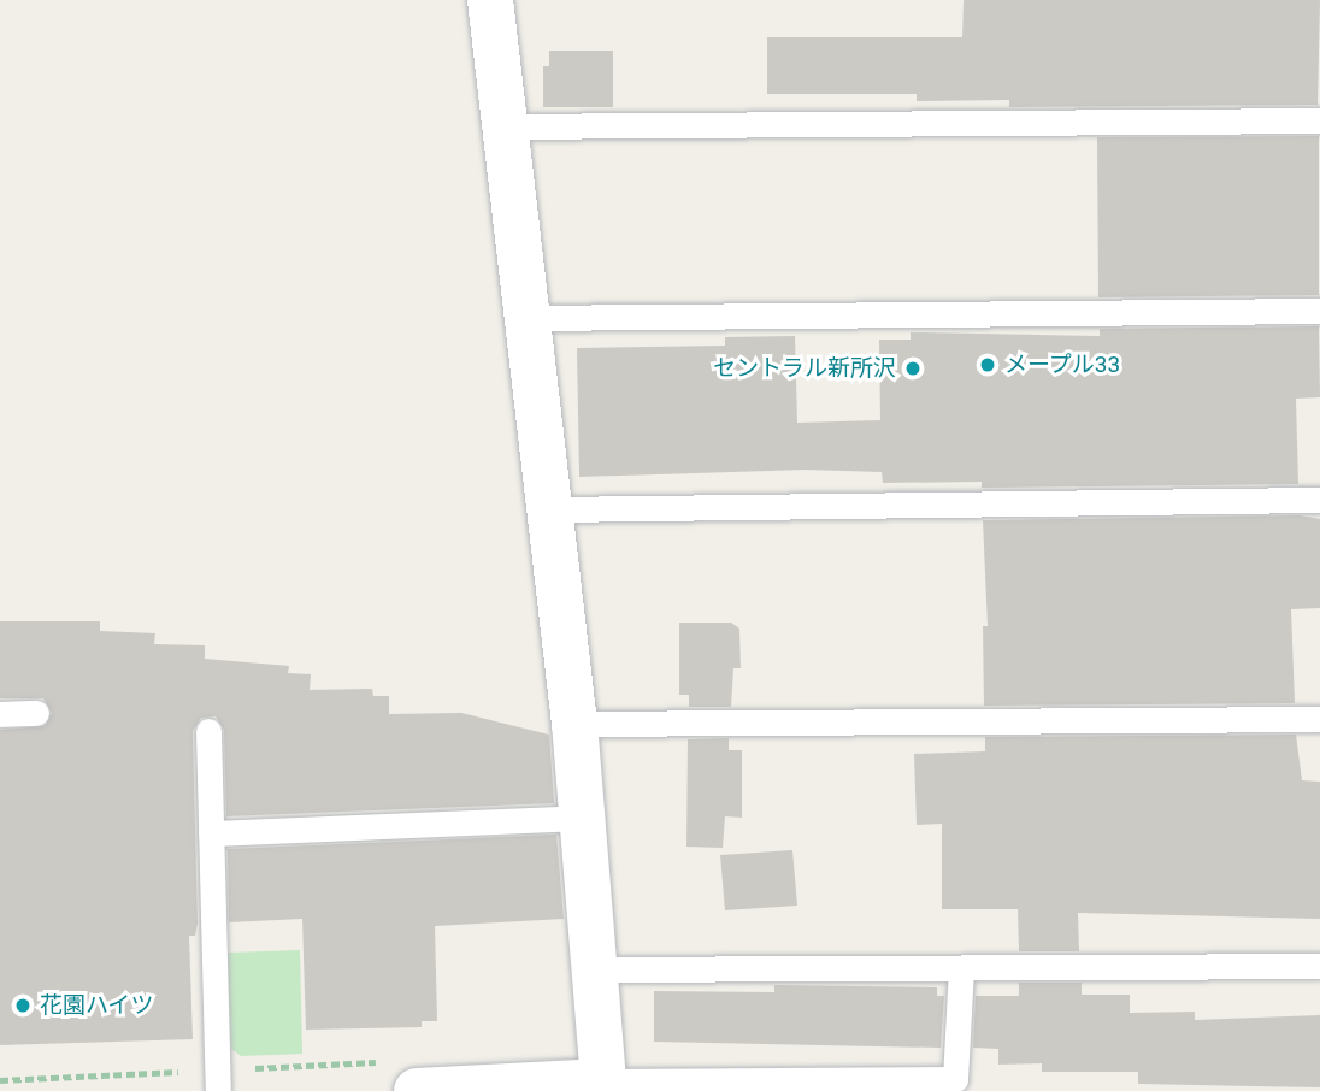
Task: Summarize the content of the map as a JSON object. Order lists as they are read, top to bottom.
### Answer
{
  "places": ["メープル33", "セントラル新所沢", "花園ハイツ"]
}
